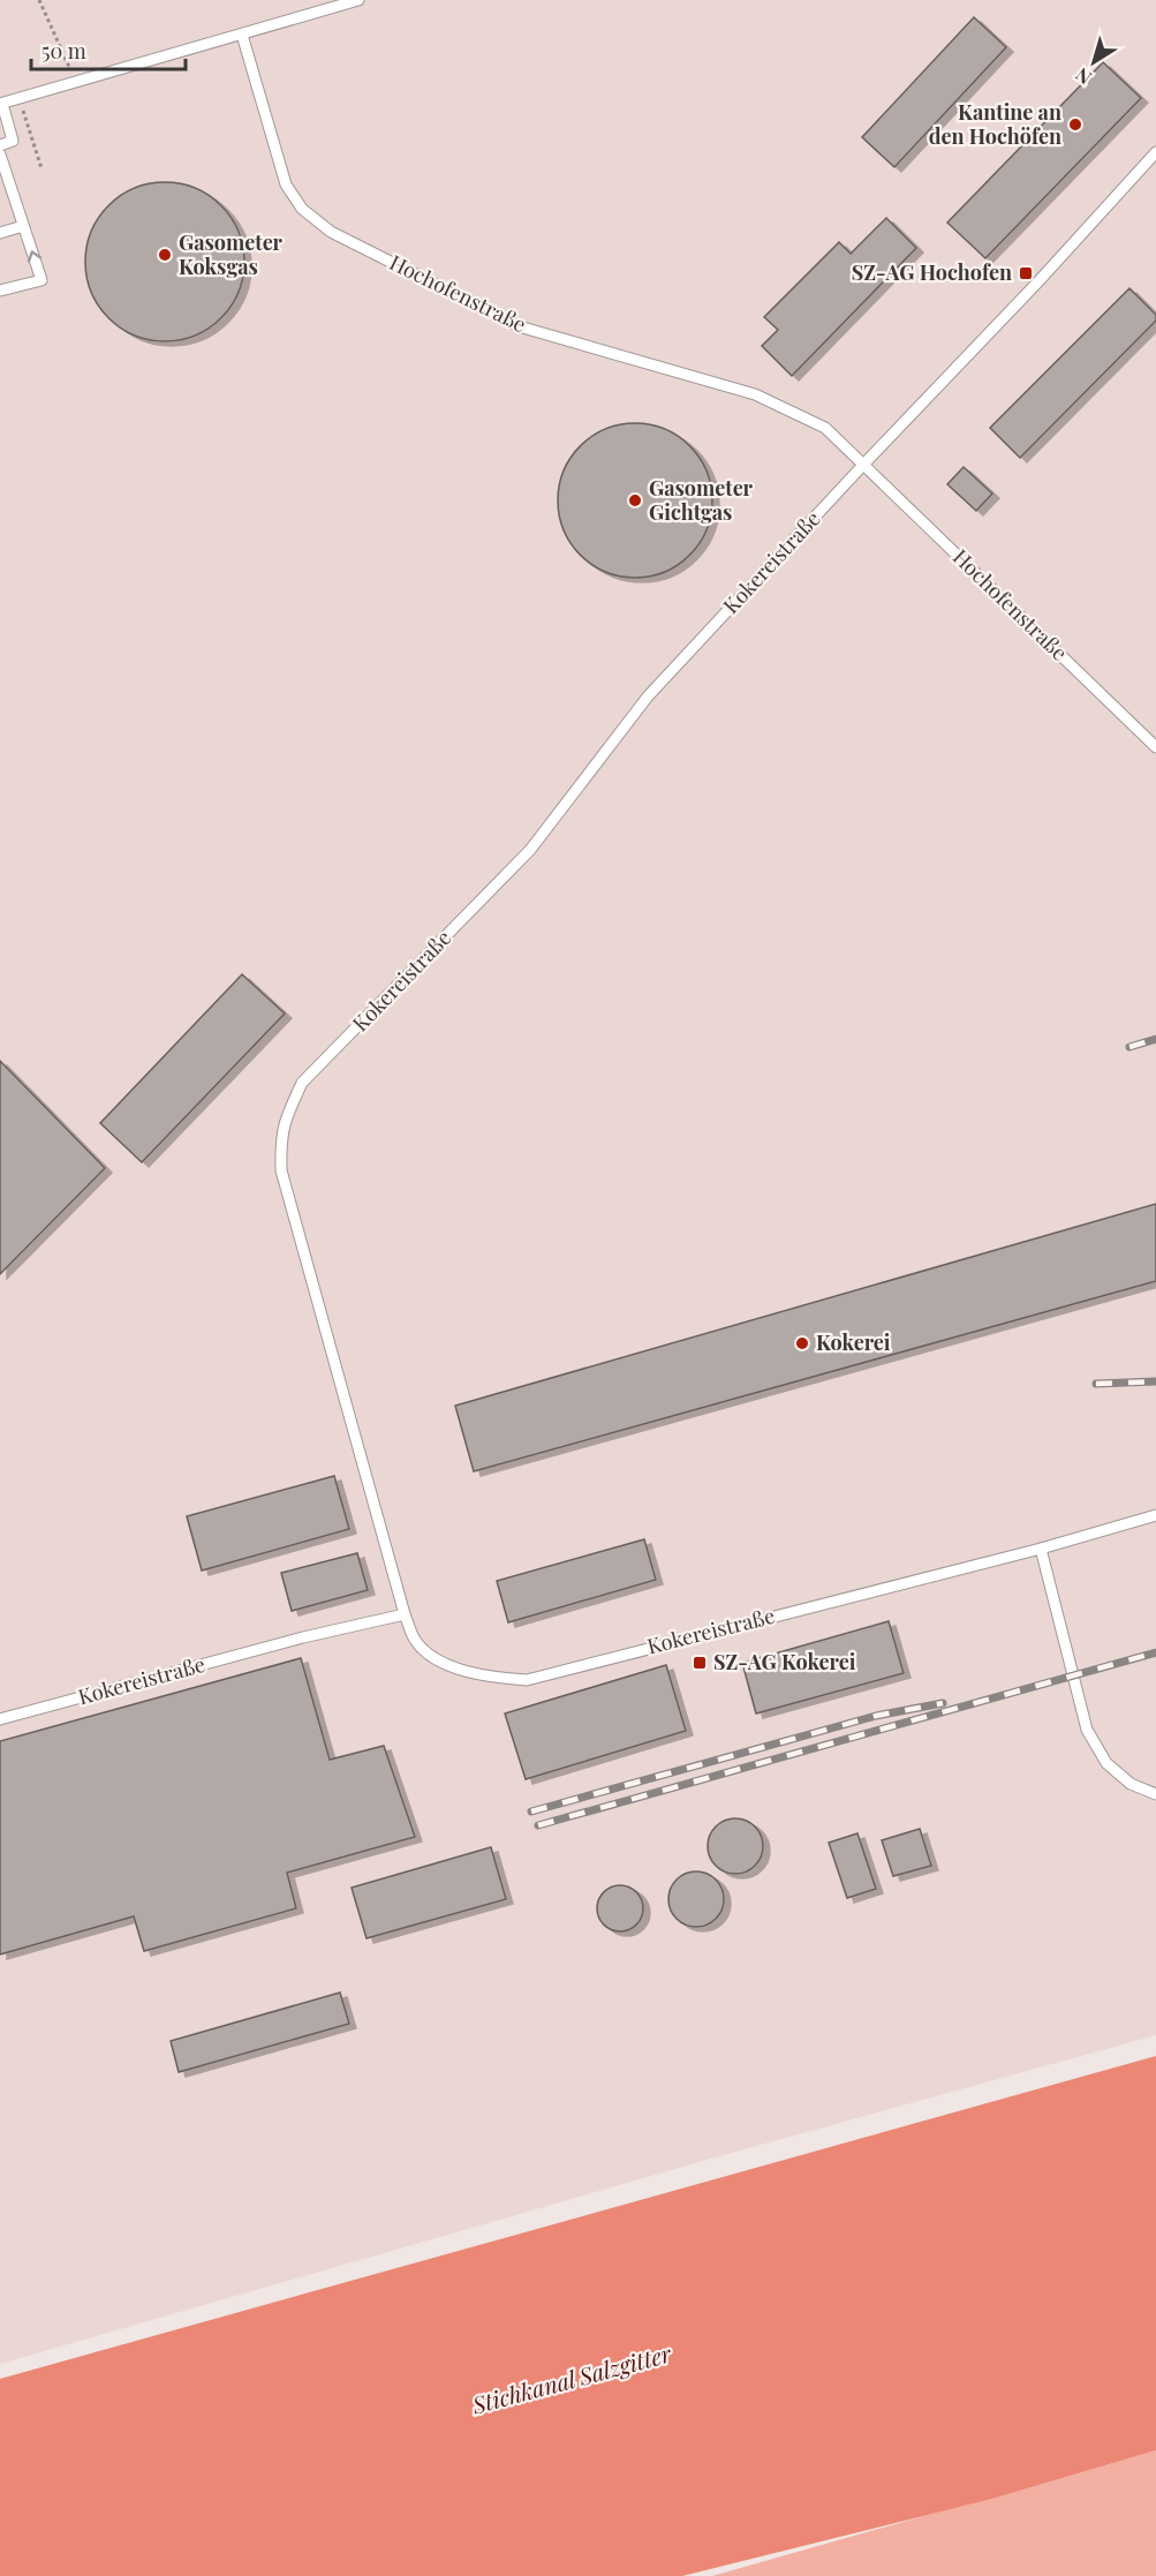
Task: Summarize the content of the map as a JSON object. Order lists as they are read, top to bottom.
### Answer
{
  "streets": {
    "lane": ["Hochofenstraße", "Kokereistraße"]
  },
  "crossings": [
    ["Hochofenstraße", "Kokereistraße"]
  ],
  "water": ["Stichkanal Salzgitter"],
  "places": {
    "other": [
      "Kantine an den Hochöfen",
      "Gasometer Koksgas",
      "Gasometer Gichtgas",
      "Kokerei"
    ],
    "transit": ["SZ-AG Hochofen", "SZ-AG Kokerei"]
  },
  "scale_bar": "50 m",
  "north": "bottom left"
}
